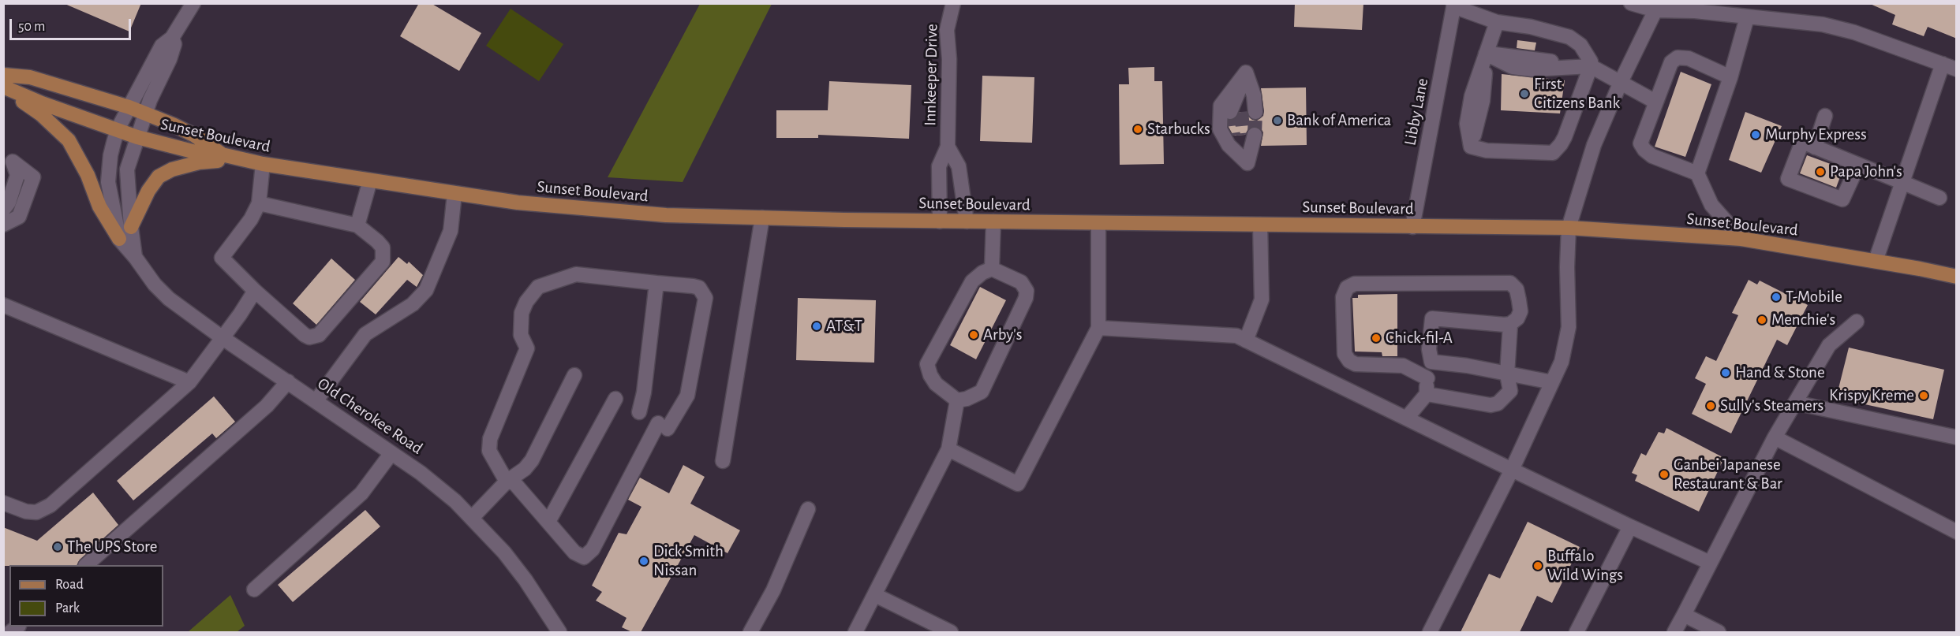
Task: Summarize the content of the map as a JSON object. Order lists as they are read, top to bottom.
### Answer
{
  "streets": {
    "main road": ["Sunset Boulevard"],
    "street": ["Innkeeper Drive", "Libby Lane", "Old Cherokee Road"]
  },
  "crossings": [
    ["Innkeeper Drive", "Sunset Boulevard"],
    ["Libby Lane", "Sunset Boulevard"],
    ["Sunset Boulevard", "Old Cherokee Road"]
  ],
  "places": [
    "First Citizens Bank",
    "Bank of America",
    "Starbucks",
    "Murphy Express",
    "Papa John's",
    "T-Mobile",
    "Menchie's",
    "AT&T",
    "Arby's",
    "Chick-fil-A",
    "Hand & Stone",
    "Krispy Kreme",
    "Sully's Steamers",
    "Ganbei Japanese Restaurant & Bar",
    "The UPS Store",
    "Dick Smith Nissan",
    "Buffalo Wild Wings"
  ],
  "legend": ["Road", "Park"],
  "scale_bar": "50 m"
}
